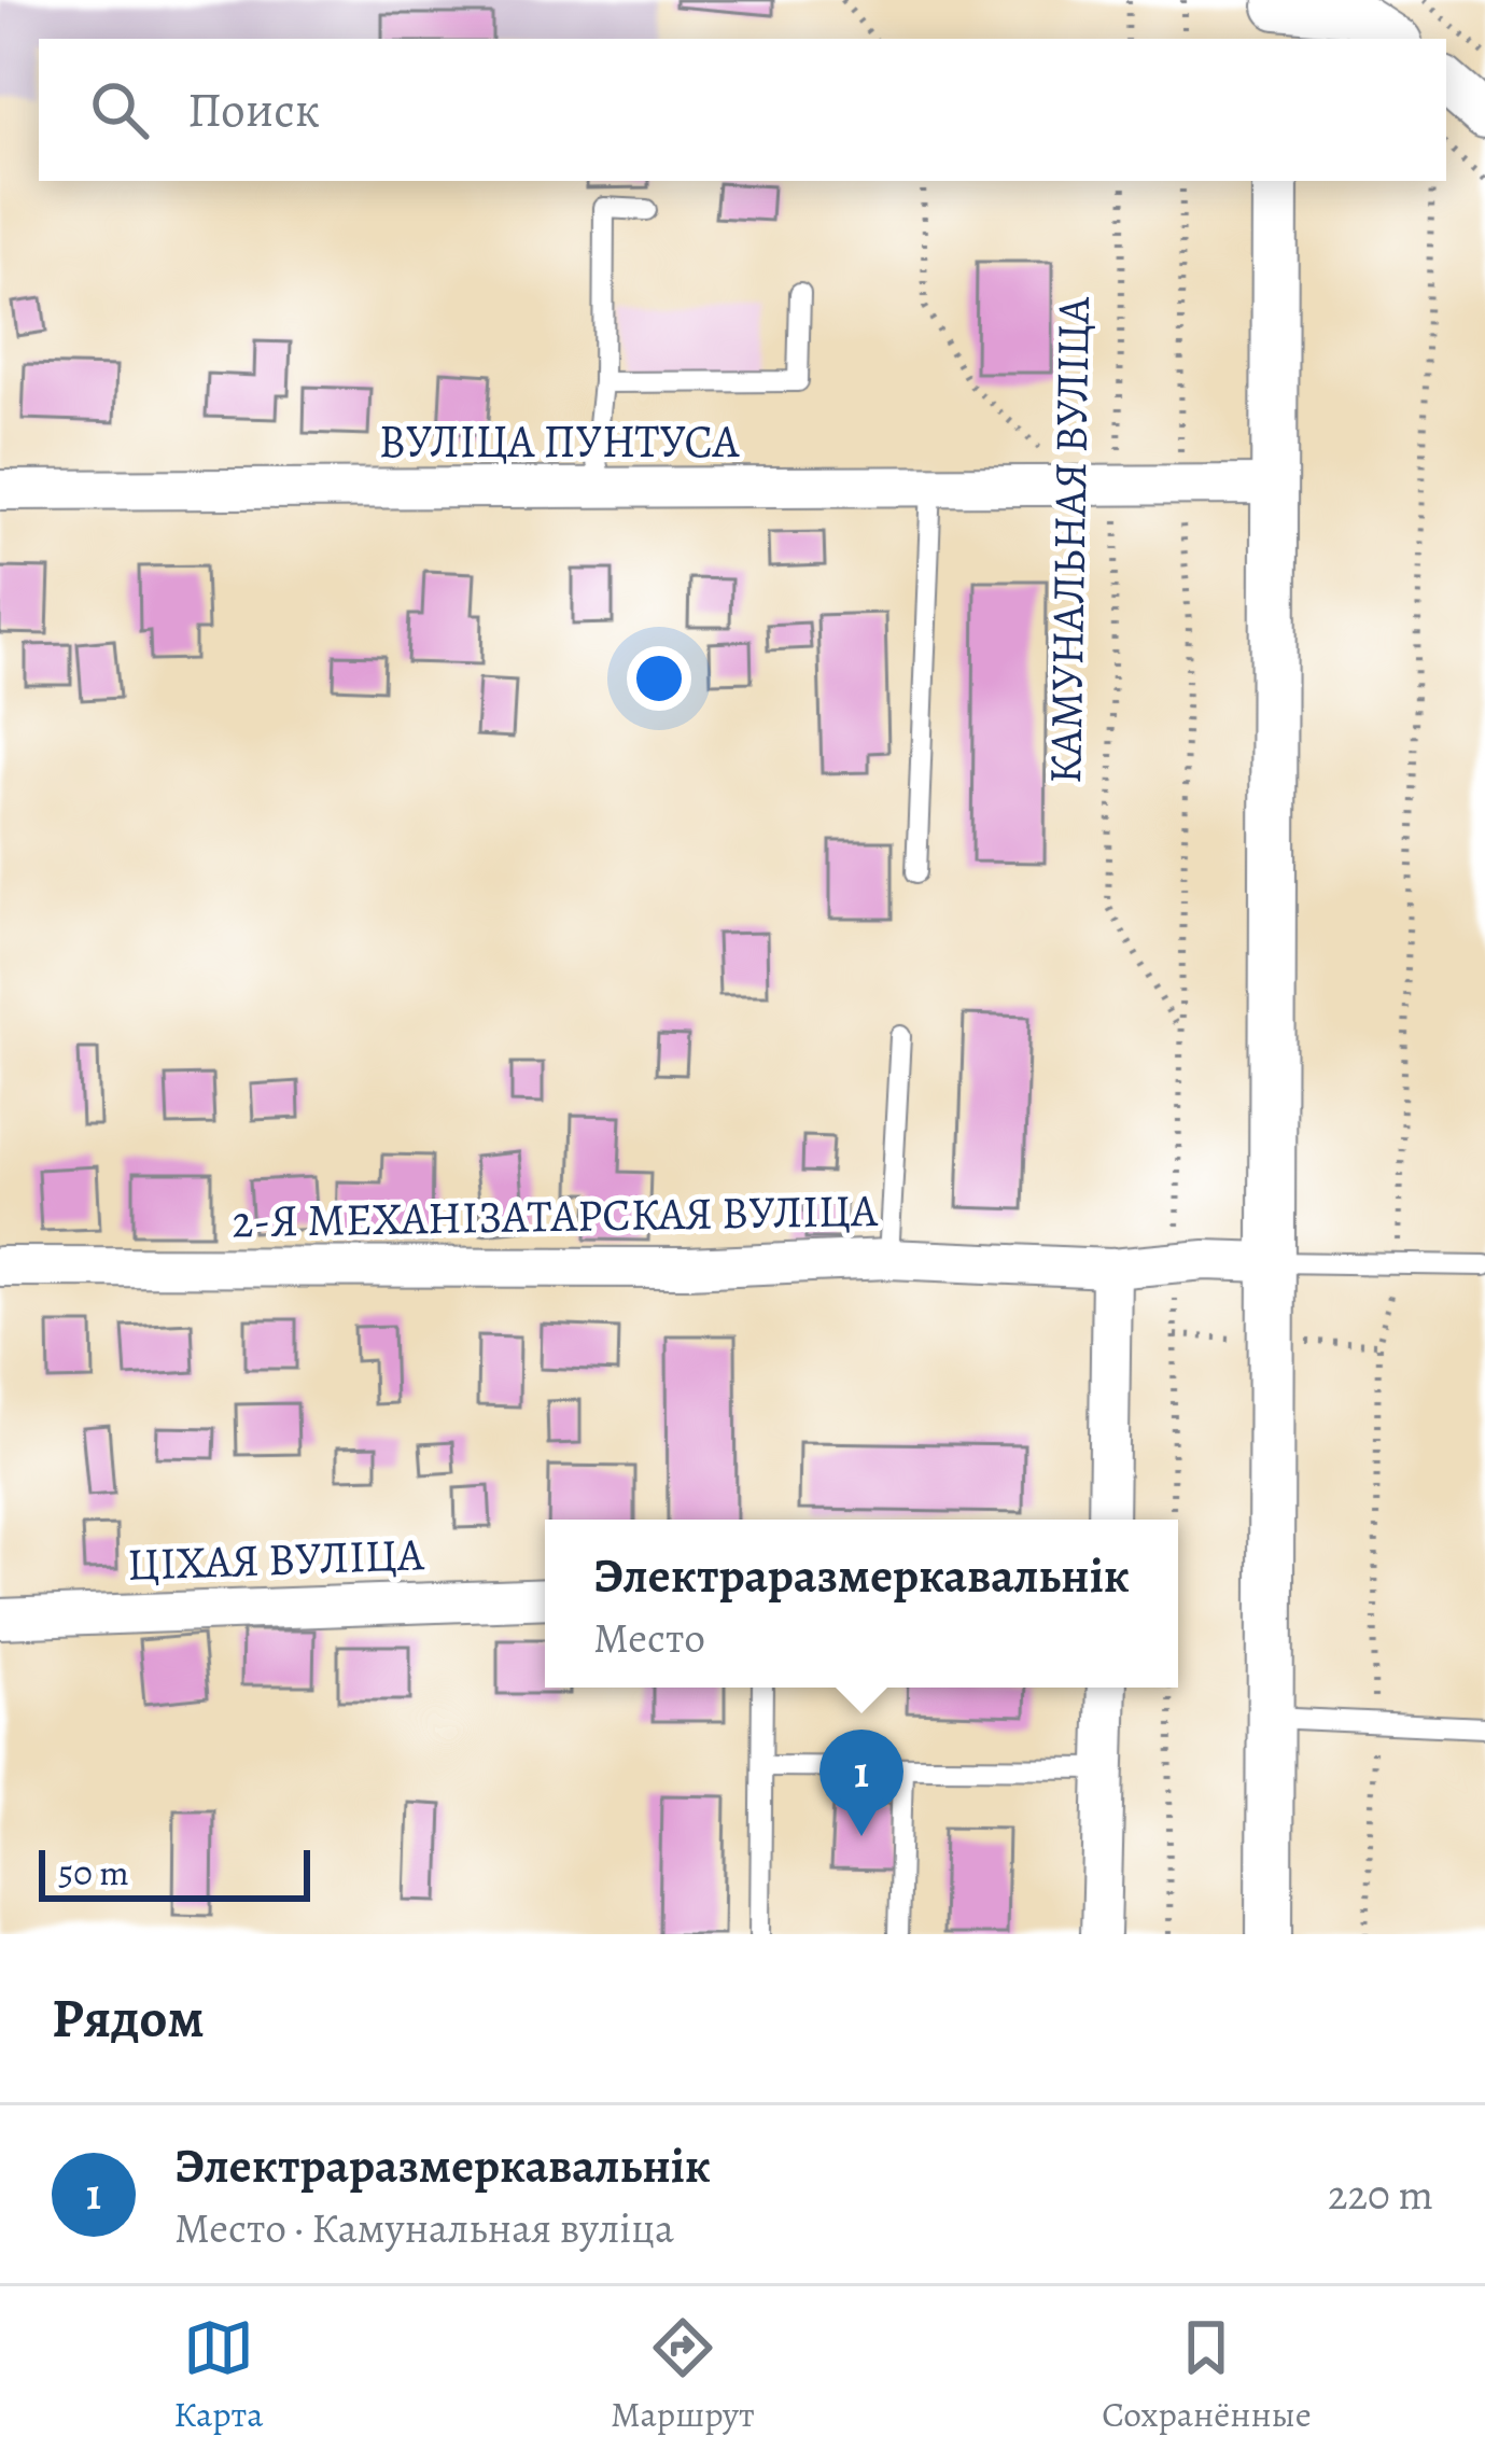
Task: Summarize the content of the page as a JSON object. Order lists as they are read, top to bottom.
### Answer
{
  "streets": {
    "street": ["ВУЛІЦА ПУНТУСА", "2-Я МЕХАНІЗАТАРСКАЯ ВУЛІЦА", "ЦІХАЯ ВУЛІЦА"],
    "path": ["КАМУНАЛЬНАЯ ВУЛІЦА"]
  },
  "crossings": [
    ["ВУЛІЦА ПУНТУСА", "КАМУНАЛЬНАЯ ВУЛІЦА"]
  ],
  "scale_bar": "50 m",
  "page": {
    "search": "Поиск",
    "popup": ["Электраразмеркавальнік", "Место"],
    "pins": "1",
    "scale": "50 m",
    "heading": "Рядом",
    "list": [
      {
        "mark": "1",
        "name": "Электраразмеркавальнік",
        "note": "Место · Камунальная вуліца",
        "value": "220 m"
      }
    ],
    "nav": ["Карта", "Маршрут", "Сохранённые"]
  }
}
